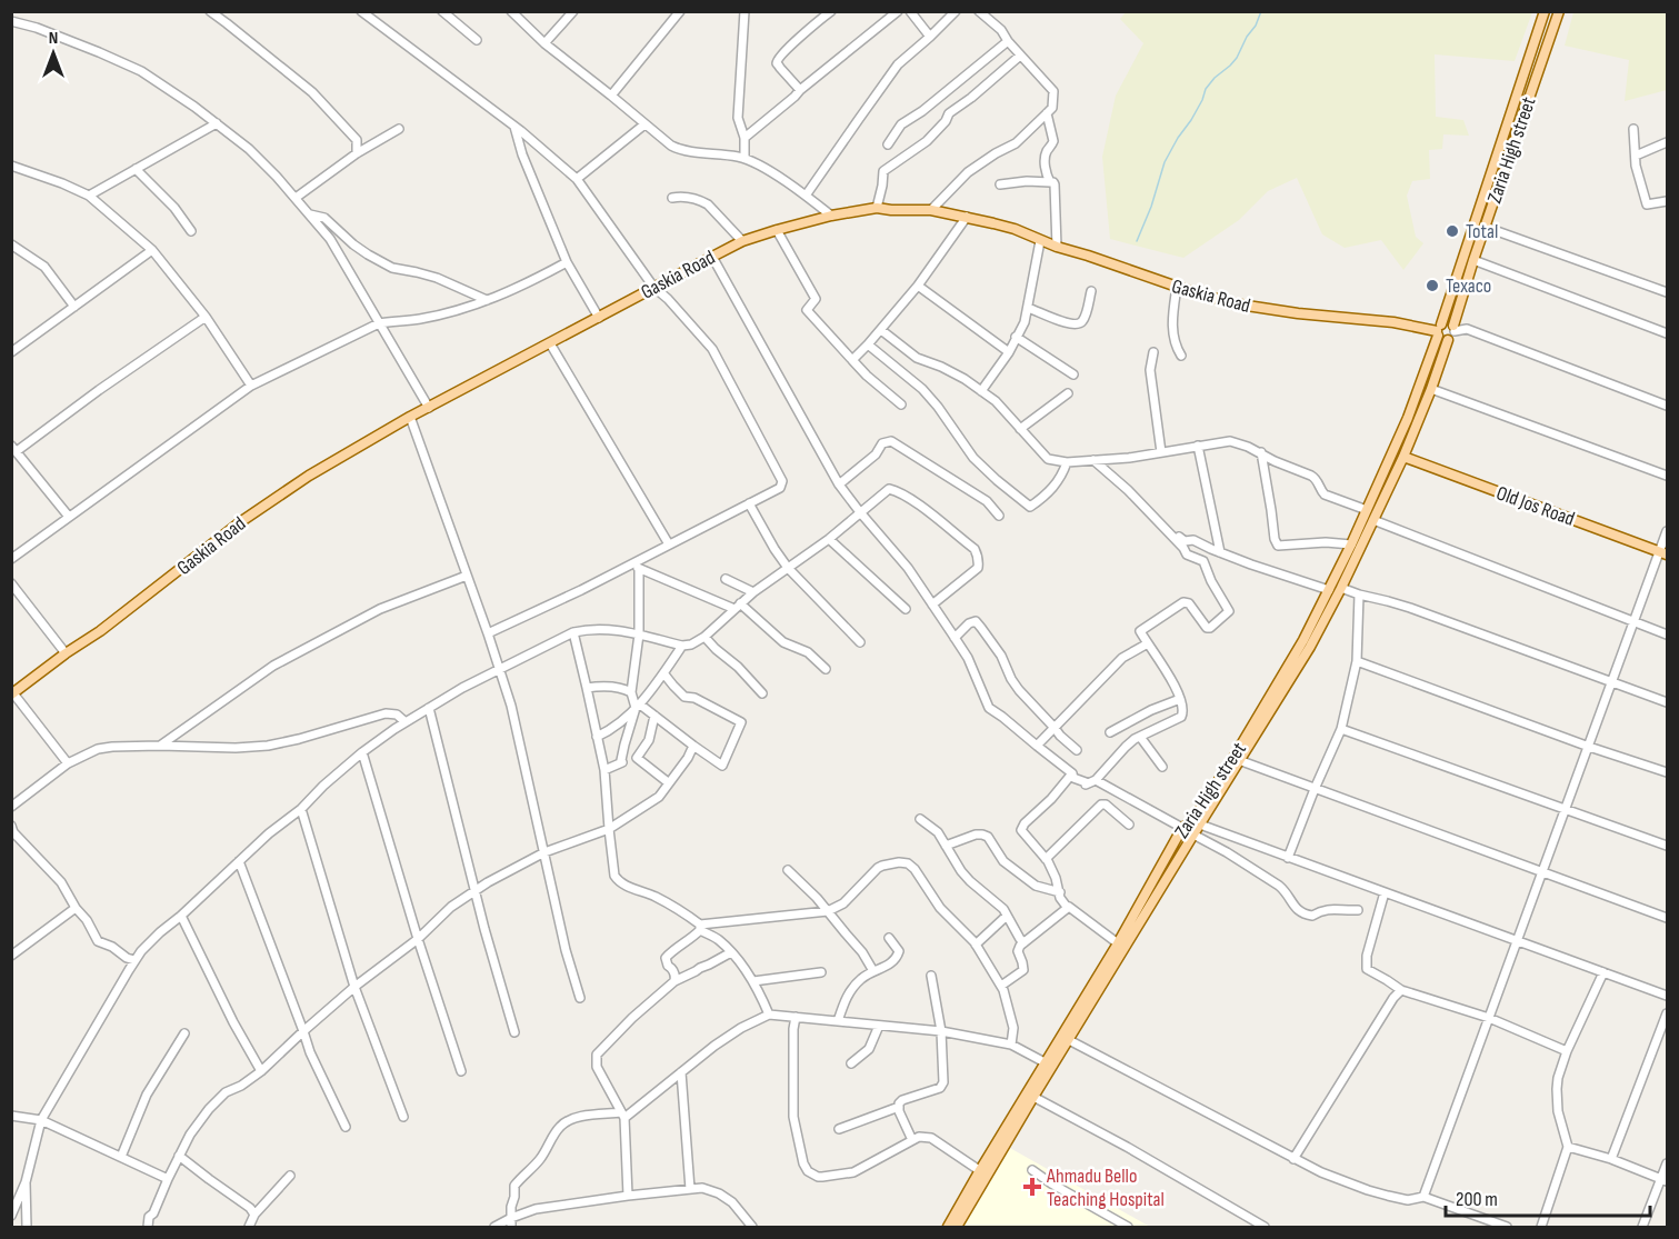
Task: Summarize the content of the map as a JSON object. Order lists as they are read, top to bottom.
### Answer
{
  "streets": {
    "main road": ["Zaria High street", "Gaskia Road", "Old Jos Road"]
  },
  "crossings": [
    ["Zaria High street", "Gaskia Road"],
    ["Zaria High street", "Old Jos Road"]
  ],
  "places": {
    "other": ["Total", "Texaco"],
    "health": ["Ahmadu Bello Teaching Hospital"]
  },
  "scale_bar": "200 m",
  "north": "top"
}
